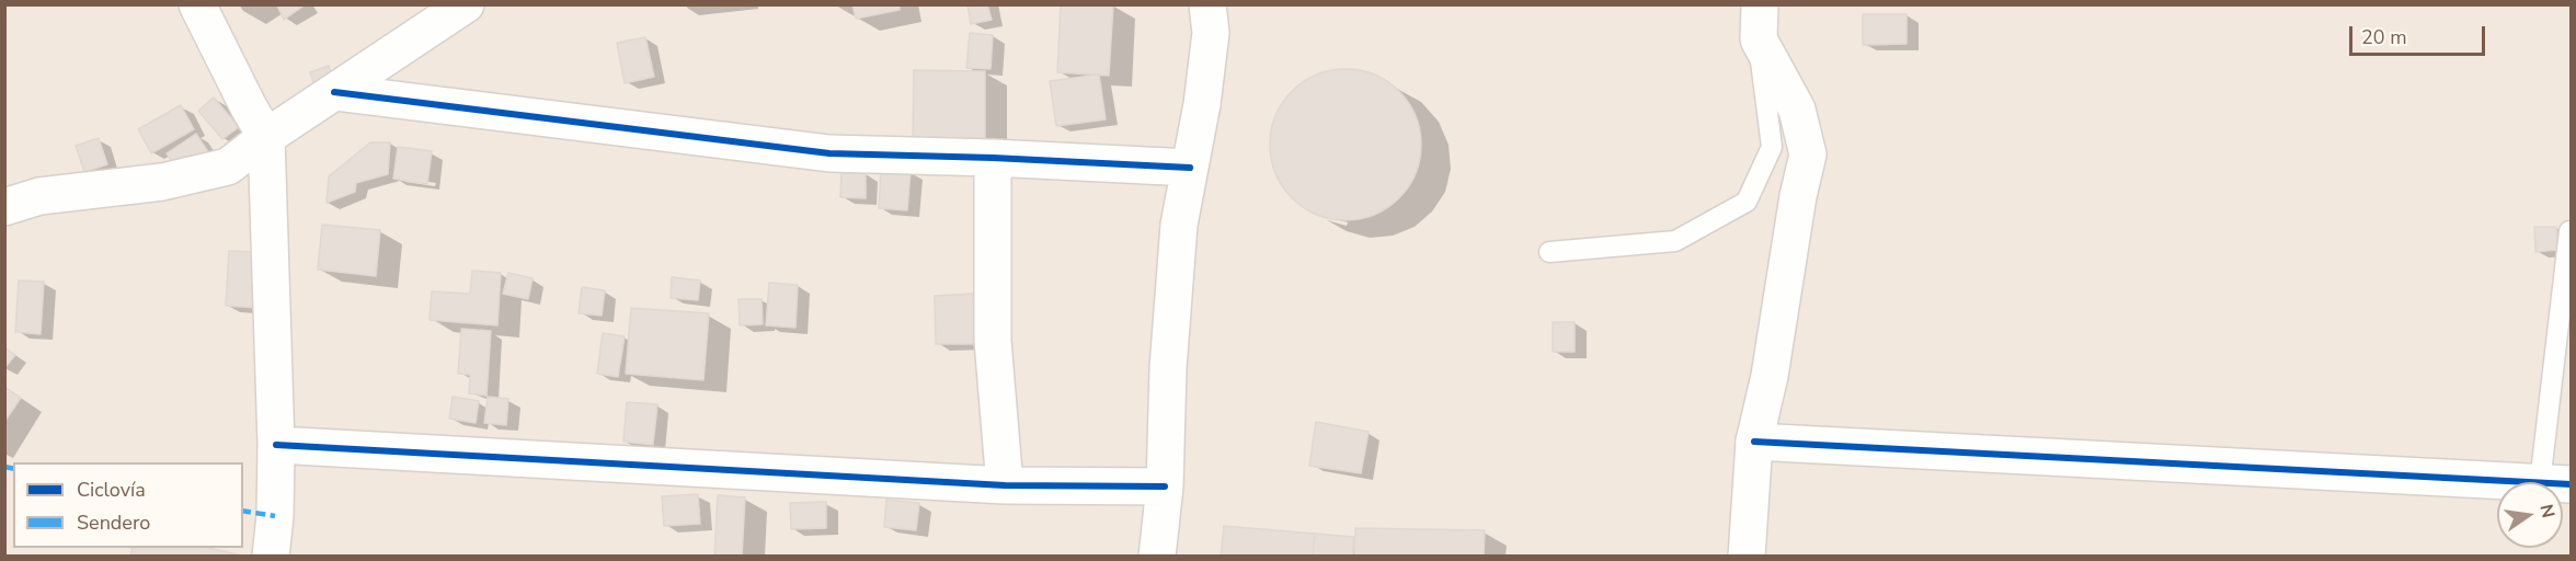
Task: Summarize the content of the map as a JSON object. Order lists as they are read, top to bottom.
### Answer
{
  "legend": ["Ciclovía", "Sendero"],
  "scale_bar": "20 m",
  "north": "right"
}
